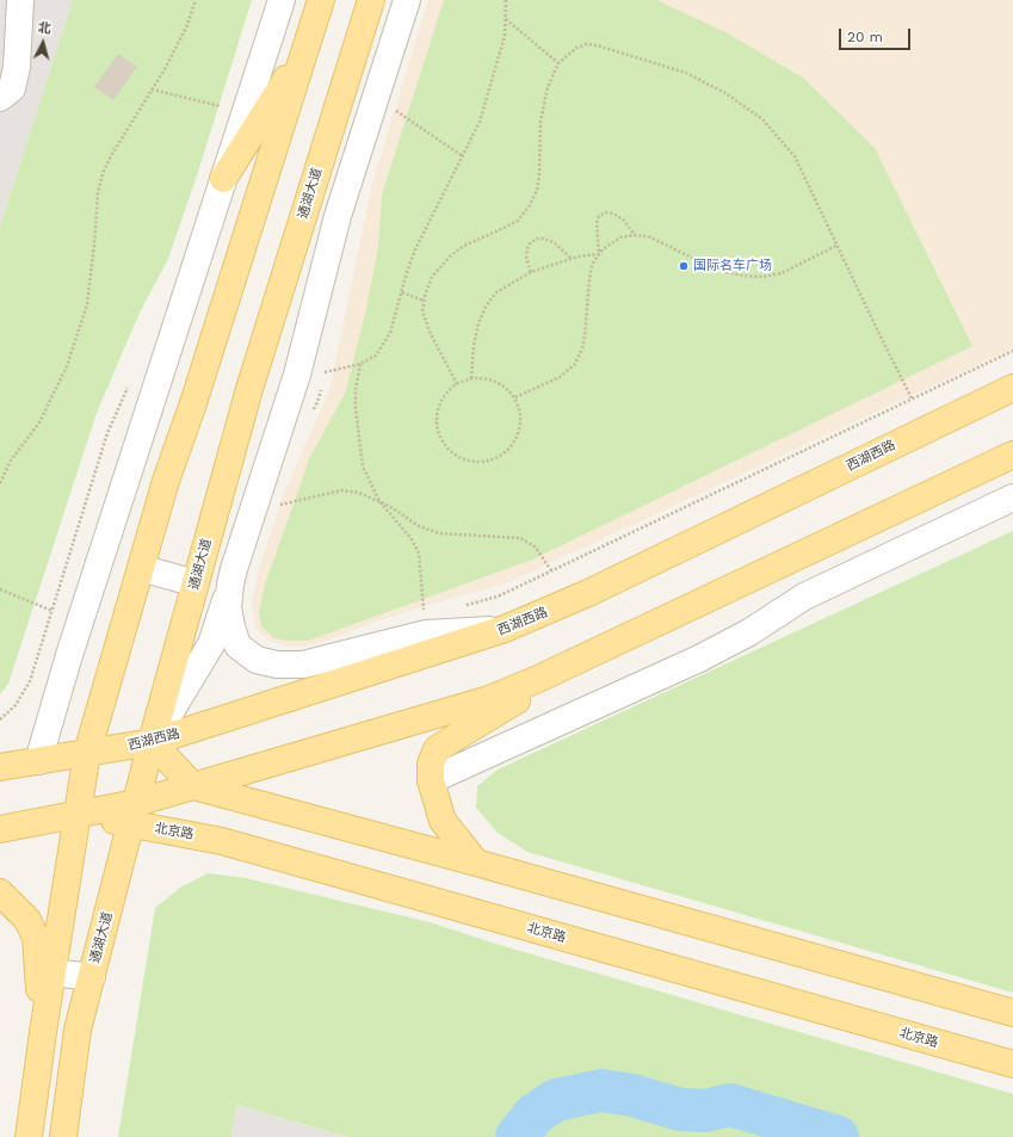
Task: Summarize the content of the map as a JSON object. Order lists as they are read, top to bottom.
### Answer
{
  "streets": {
    "main road": ["通湖大道", "西湖西路", "北京路"]
  },
  "crossings": [
    ["通湖大道", "西湖西路"],
    ["通湖大道", "北京路"]
  ],
  "places": ["国际名车广场"],
  "scale_bar": "20 m",
  "north": "top"
}
